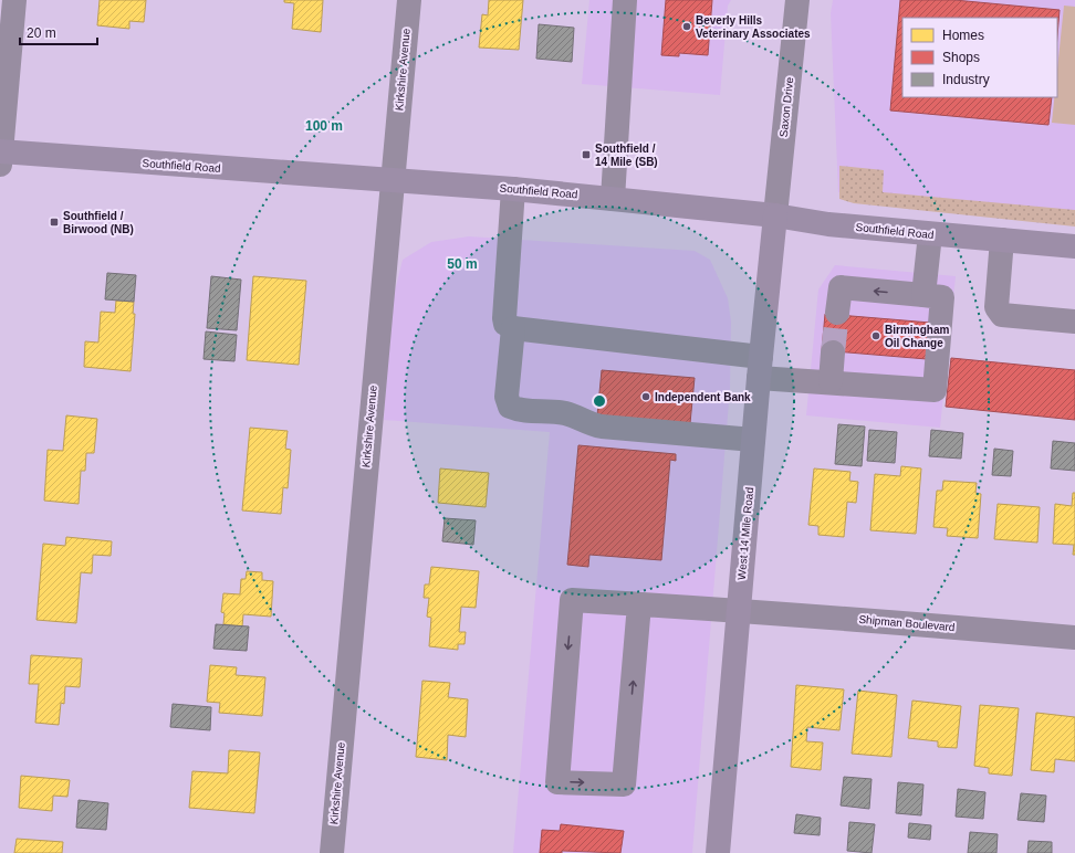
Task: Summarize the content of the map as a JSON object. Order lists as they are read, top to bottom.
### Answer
{
  "streets": {
    "main road": ["Southfield Road", "West 14 Mile Road"],
    "street": ["Kirkshire Avenue", "Saxon Drive", "Shipman Boulevard"]
  },
  "crossings": [
    ["Kirkshire Avenue", "Southfield Road"],
    ["Saxon Drive", "Southfield Road"],
    ["Saxon Drive", "West 14 Mile Road"],
    ["Southfield Road", "West 14 Mile Road"],
    ["West 14 Mile Road", "Shipman Boulevard"]
  ],
  "places": {
    "other": ["Beverly Hills Veterinary Associates", "Birmingham Oil Change", "Independent Bank"],
    "transit": ["Southfield / 14 Mile (SB)", "Southfield / Birwood (NB)"]
  },
  "legend": ["Homes", "Shops", "Industry"],
  "scale_bar": "20 m",
  "rings": ["100 m", "50 m"]
}
